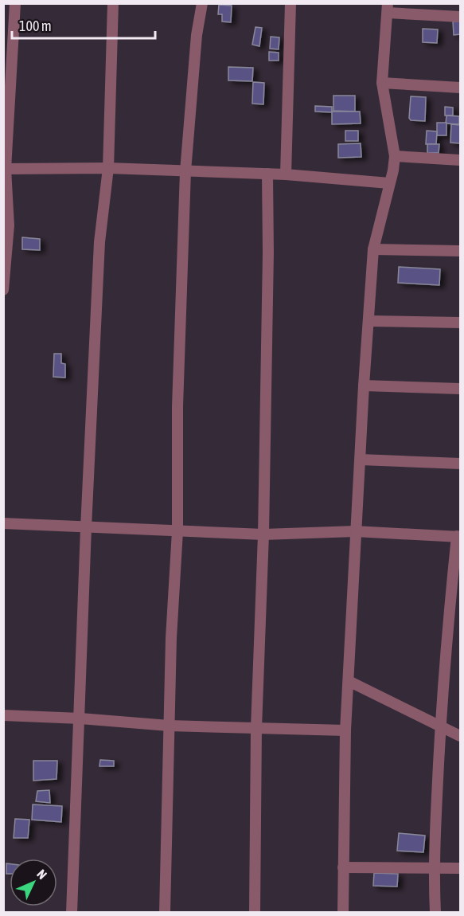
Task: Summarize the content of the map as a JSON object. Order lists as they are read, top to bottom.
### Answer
{
  "scale_bar": "100 m",
  "north": "top right"
}
